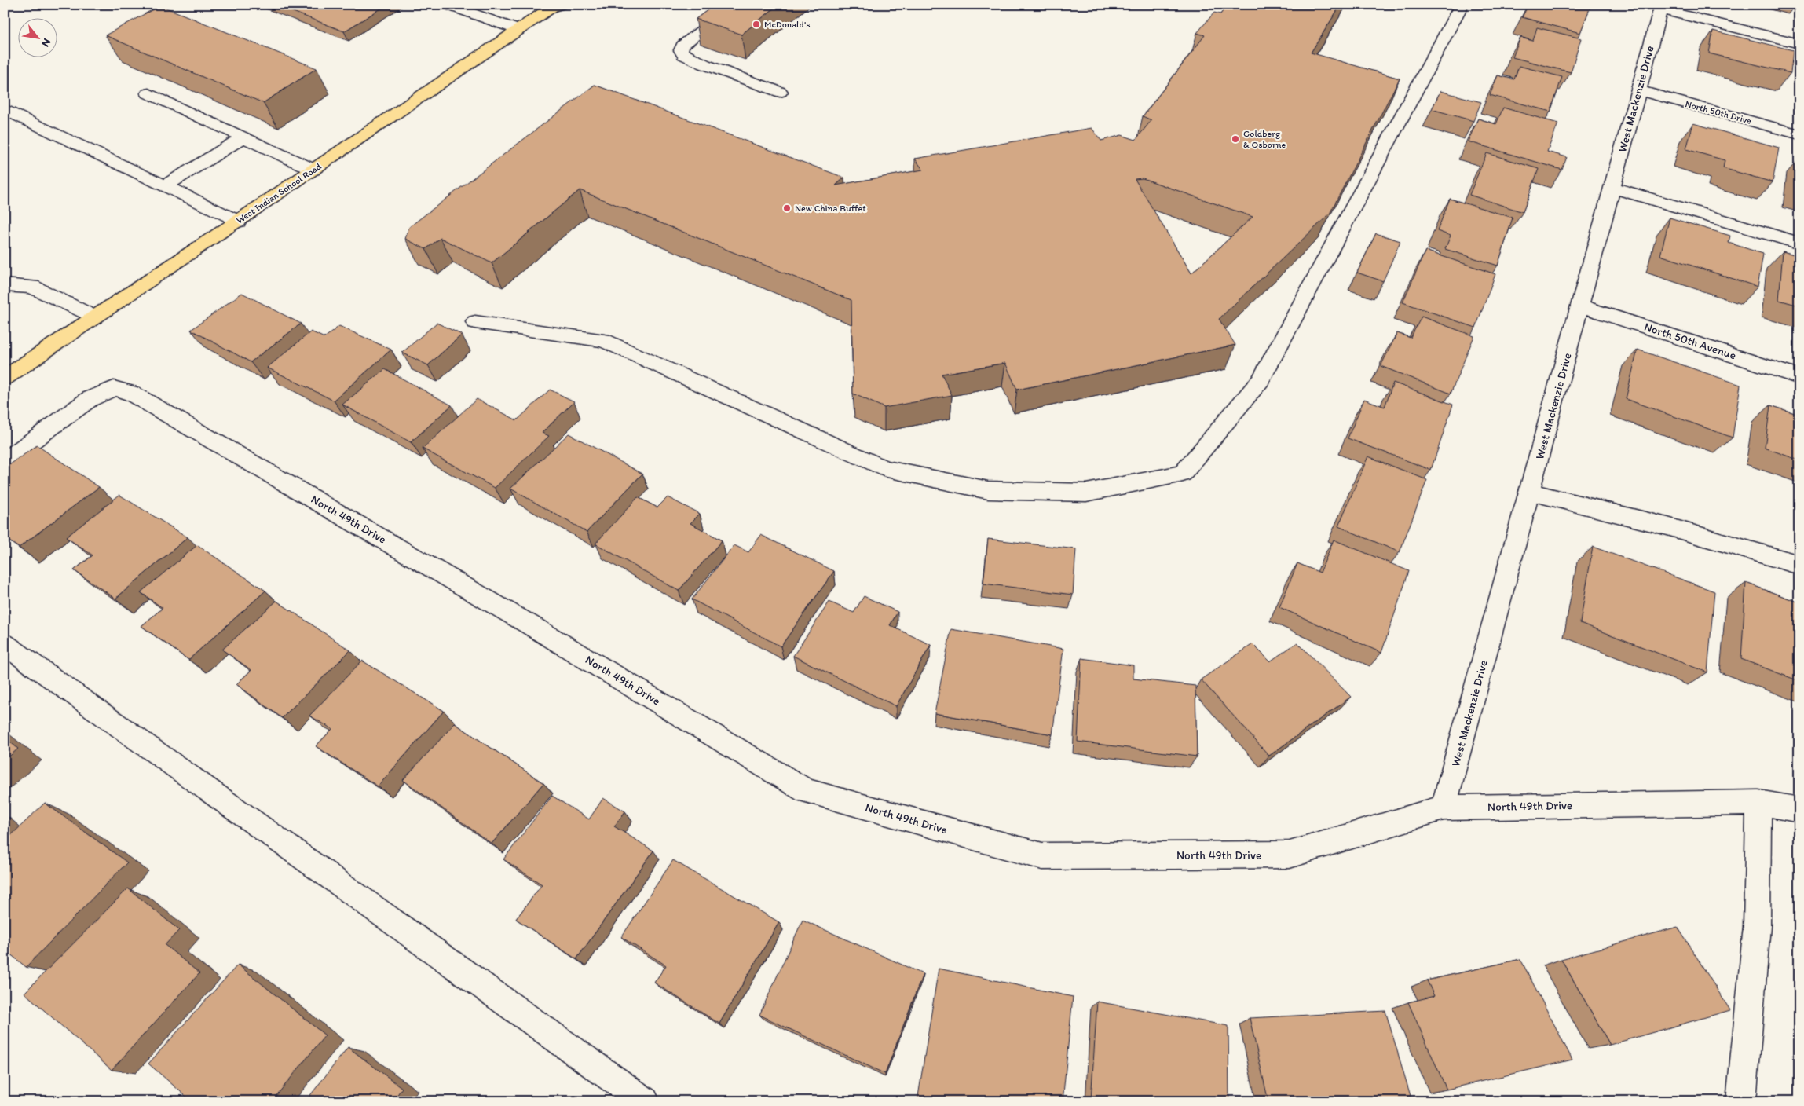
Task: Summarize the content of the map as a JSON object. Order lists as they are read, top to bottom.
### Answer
{
  "streets": {
    "main road": ["West Indian School Road"],
    "street": [
      "West Mackenzie Drive",
      "North 50th Drive",
      "North 50th Avenue",
      "North 49th Drive"
    ]
  },
  "crossings": [
    ["West Mackenzie Drive", "North 50th Drive"],
    ["West Mackenzie Drive", "North 50th Avenue"],
    ["West Mackenzie Drive", "North 49th Drive"]
  ],
  "places": ["McDonald's", "Goldberg & Osborne", "New China Buffet"],
  "north": "bottom right"
}
